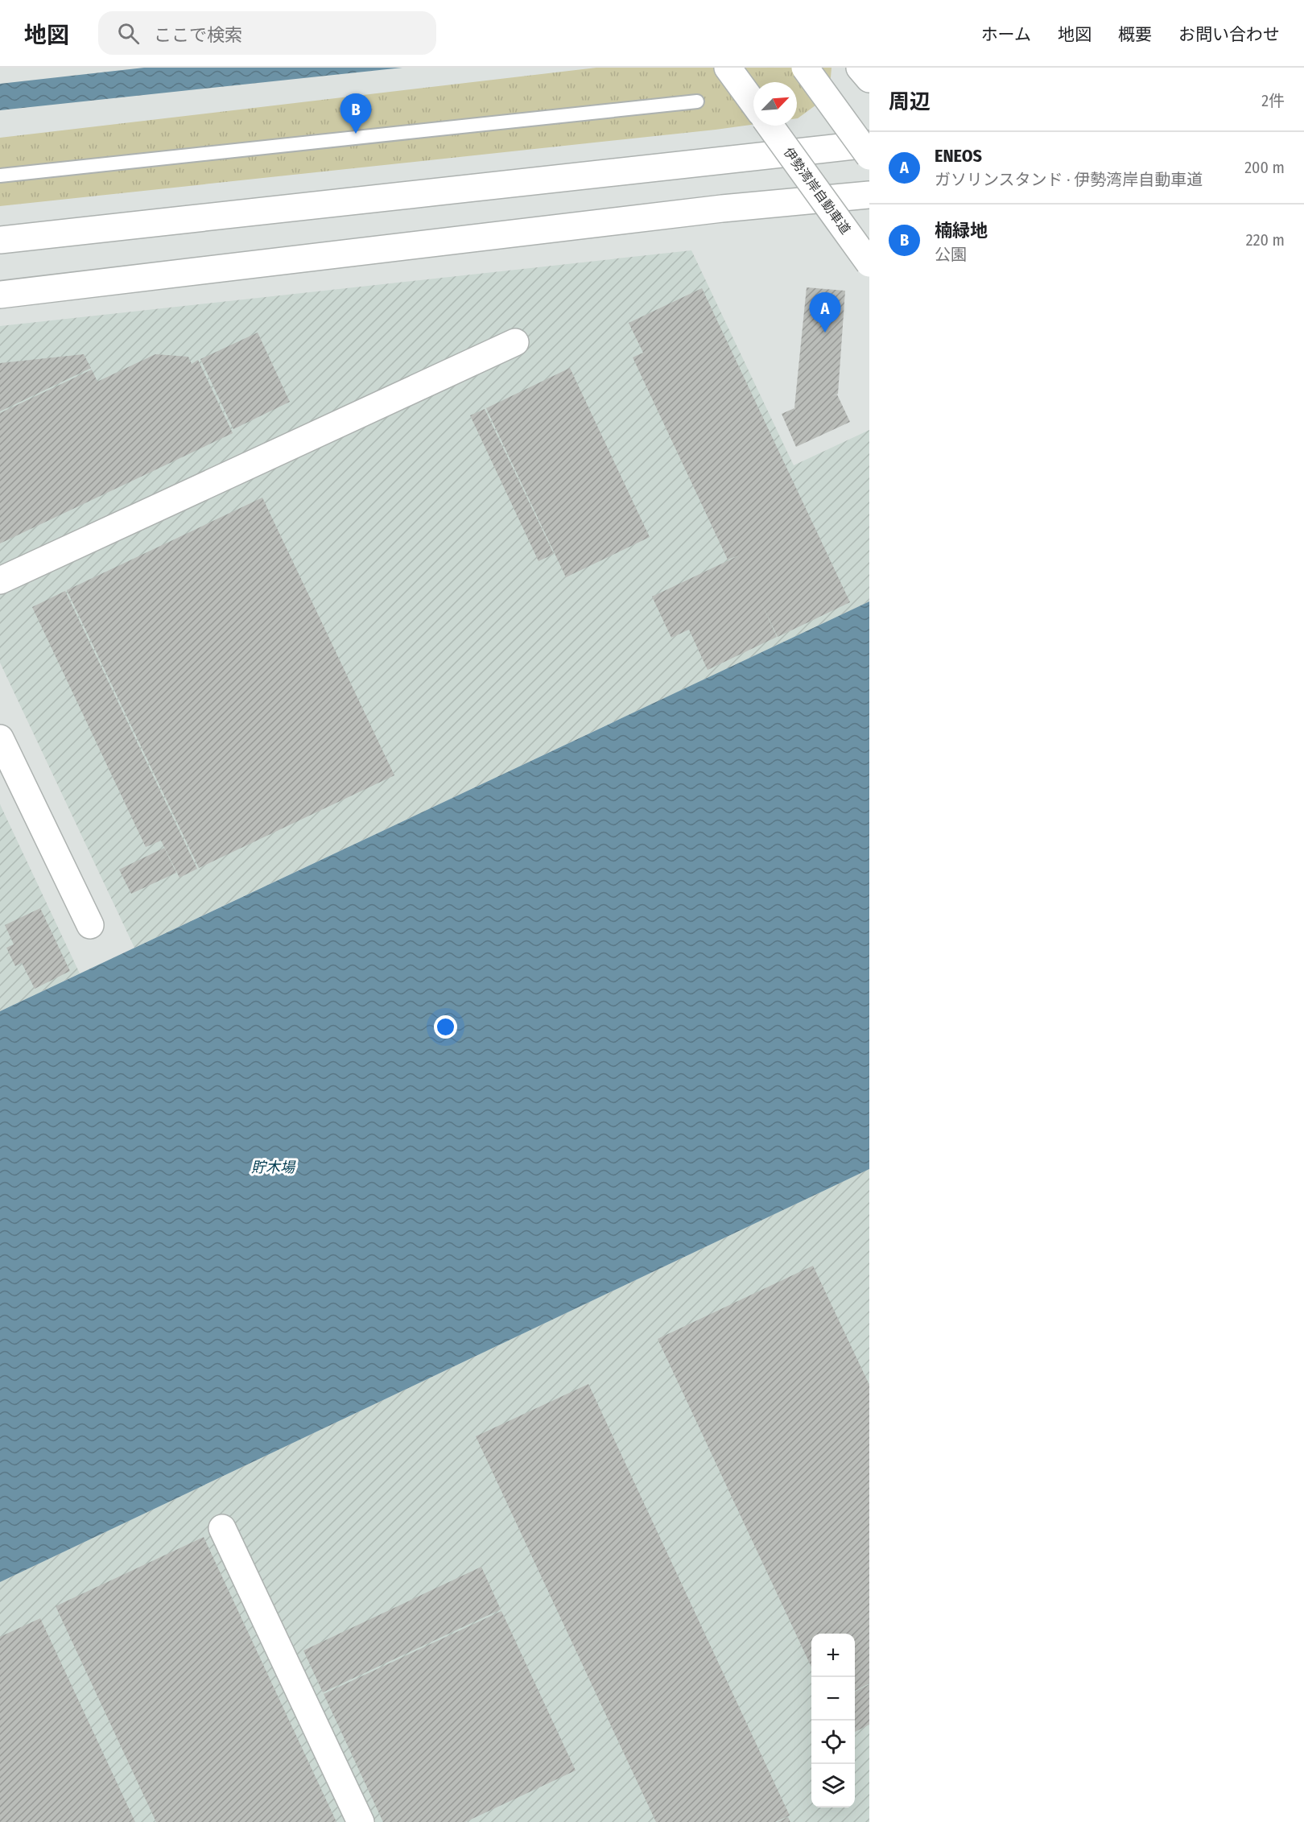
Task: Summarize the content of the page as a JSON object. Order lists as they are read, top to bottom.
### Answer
{
  "streets": {
    "main road": ["伊勢湾岸自動車道"]
  },
  "water": ["貯木場"],
  "north": "top right",
  "page": {
    "header": "地図",
    "search": "ここで検索",
    "nav": [
      "ホーム",
      "地図",
      "概要",
      "お問い合わせ"
    ],
    "heading": ["周辺", "2件"],
    "pins": ["B", "A"],
    "list": [
      {
        "mark": "A",
        "name": "ENEOS",
        "note": "ガソリンスタンド · 伊勢湾岸自動車道",
        "value": "200 m"
      },
      {
        "mark": "B",
        "name": "楠緑地",
        "note": "公園",
        "value": "220 m"
      }
    ],
    "map_buttons": ["+", "−"]
  }
}
